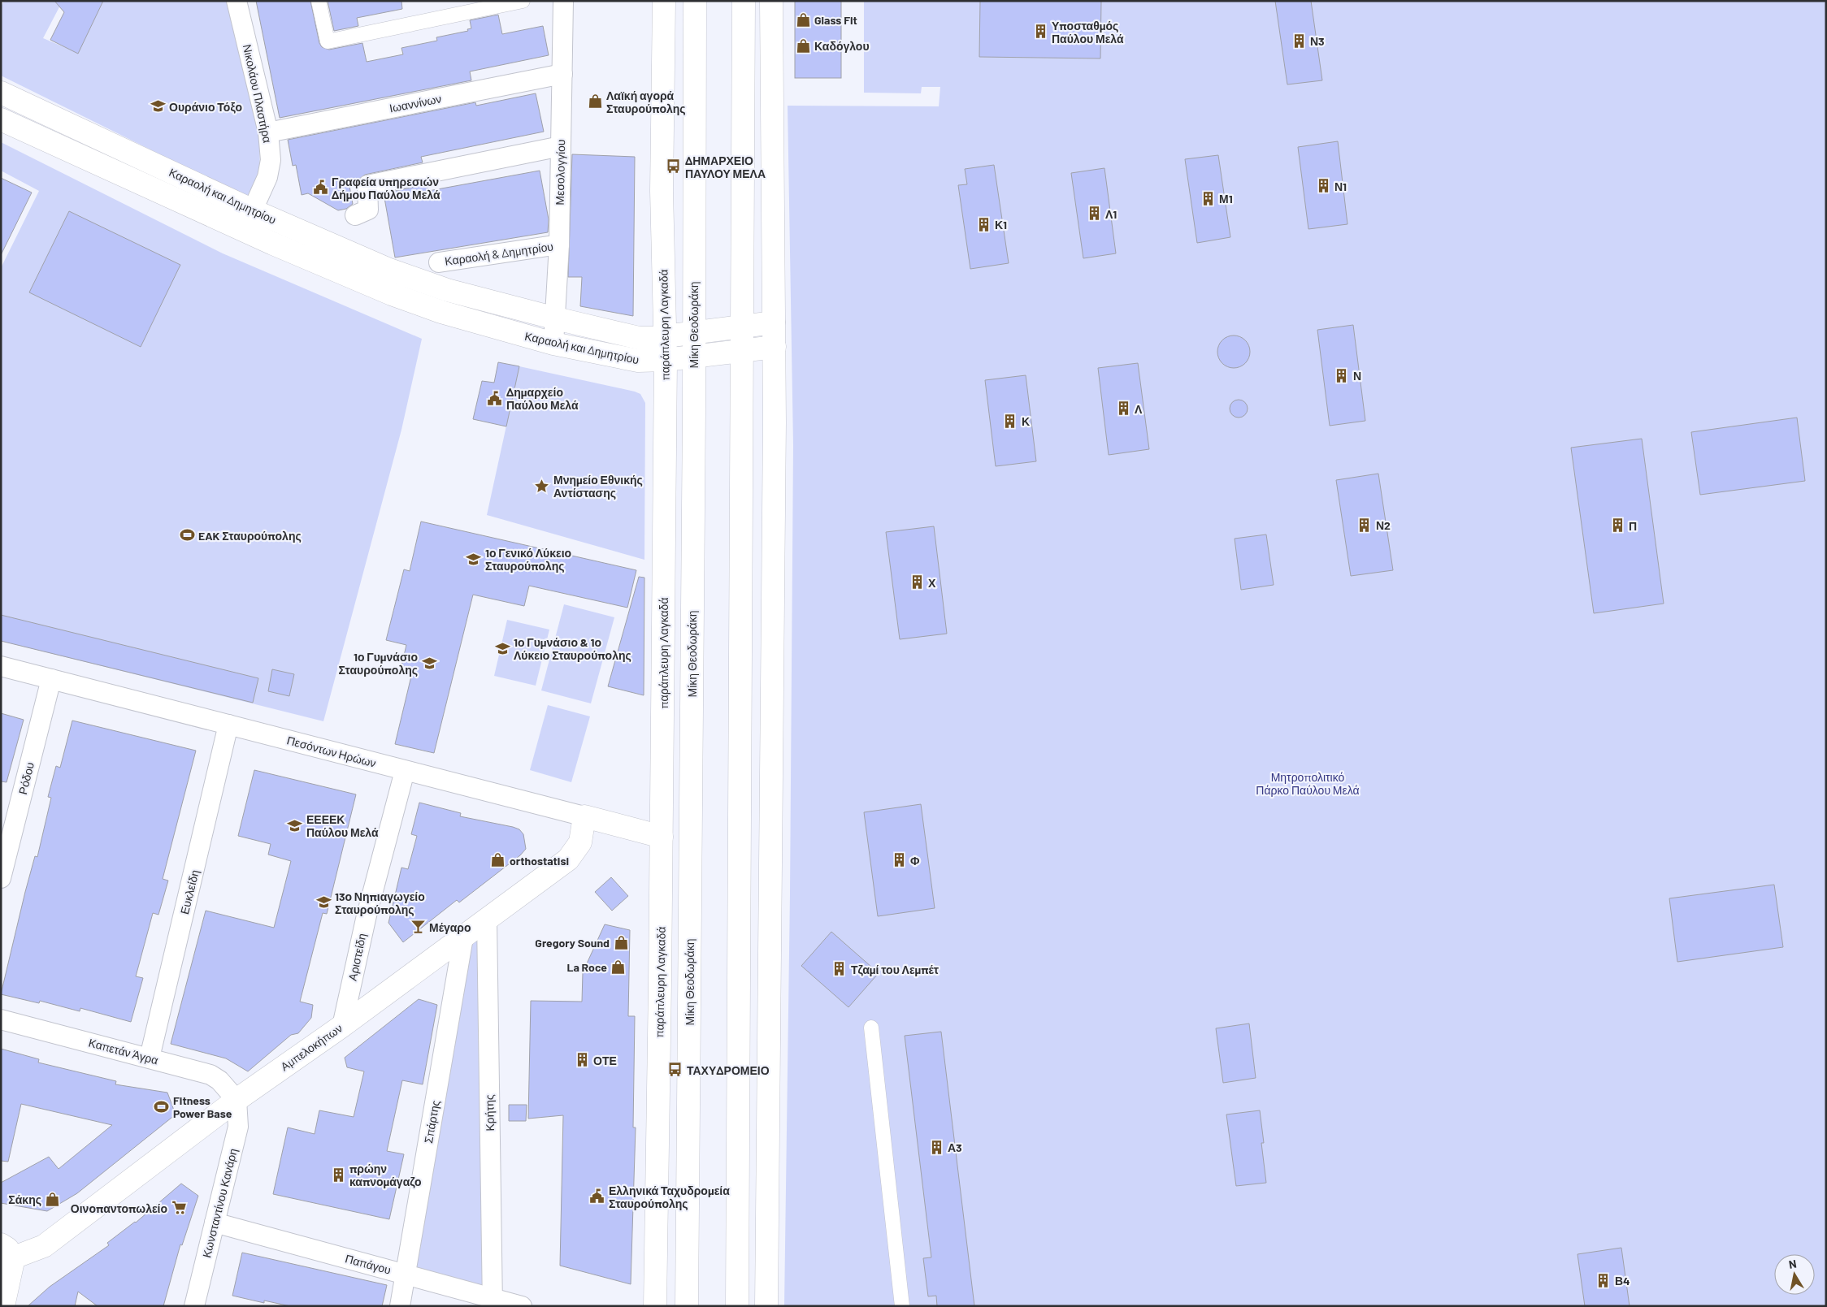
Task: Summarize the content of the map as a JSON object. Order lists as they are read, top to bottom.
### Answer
{
  "streets": {
    "main road": [
      "Καραολή και Δημητρίου",
      "παράπλευρη Λαγκαδά",
      "Μίκη Θεοδωράκη",
      "Πεσόντων Ηρώων",
      "Αμπελοκήπων"
    ],
    "street": [
      "Νικολάου Πλαστήρα",
      "Ιωαννίνων",
      "Μεσολογγίου",
      "Καραολή & Δημητρίου",
      "Ρόδου",
      "Ευκλείδη",
      "Αριστείδη",
      "Καπετάν Άγρα",
      "Κρήτης",
      "Σπάρτης",
      "Κωνσταντίνου Κανάρη",
      "Παπάγου"
    ]
  },
  "crossings": [
    ["Νικολάου Πλαστήρα", "Ιωαννίνων"],
    ["Νικολάου Πλαστήρα", "Καραολή και Δημητρίου"],
    ["Ιωαννίνων", "Μεσολογγίου"],
    ["Μεσολογγίου", "Καραολή και Δημητρίου"],
    ["Μεσολογγίου", "Καραολή & Δημητρίου"],
    ["Καραολή και Δημητρίου", "παράπλευρη Λαγκαδά"],
    ["Καραολή και Δημητρίου", "Μίκη Θεοδωράκη"],
    ["παράπλευρη Λαγκαδά", "Πεσόντων Ηρώων"],
    ["Πεσόντων Ηρώων", "Ρόδου"],
    ["Πεσόντων Ηρώων", "Ευκλείδη"],
    ["Πεσόντων Ηρώων", "Αριστείδη"],
    ["Πεσόντων Ηρώων", "Αμπελοκήπων"],
    ["Ευκλείδη", "Καπετάν Άγρα"],
    ["Αριστείδη", "Αμπελοκήπων"],
    ["Αμπελοκήπων", "Καπετάν Άγρα"],
    ["Αμπελοκήπων", "Κρήτης"],
    ["Αμπελοκήπων", "Σπάρτης"],
    ["Αμπελοκήπων", "Κωνσταντίνου Κανάρη"],
    ["Καπετάν Άγρα", "Κωνσταντίνου Κανάρη"],
    ["Κρήτης", "Παπάγου"],
    ["Σπάρτης", "Παπάγου"],
    ["Κωνσταντίνου Κανάρη", "Παπάγου"]
  ],
  "parks": ["Μητροπολιτικό Πάρκο Παύλου Μελά"],
  "places": {
    "shop": [
      "Glass Fit",
      "Καδόγλου",
      "Λαϊκή αγορά Σταυρούπολης",
      "orthostatisi",
      "Gregory Sound",
      "La Roce",
      "Σάκης"
    ],
    "building": [
      "Υποσταθμός Παύλου Μελά",
      "Ν3",
      "Ν1",
      "Μ1",
      "Λ1",
      "Κ1",
      "Ν",
      "Λ",
      "Κ",
      "Ν2",
      "Π",
      "Χ",
      "Φ",
      "Τζαμί του Λεμπέτ",
      "ΟΤΕ",
      "Α3",
      "πρώην καπνομάγαζο",
      "Β4"
    ],
    "school or university": [
      "Ουράνιο Τόξο",
      "1ο Γενικό Λύκειο Σταυρούπολης",
      "1ο Γυμνάσιο & 1ο Λύκειο Σταυρούπολης",
      "1ο Γυμνάσιο Σταυρούπολης",
      "ΕΕΕΕΚ Παύλου Μελά",
      "13ο Νηπιαγωγείο Σταυρούπολης"
    ],
    "bus stop": ["ΔΗΜΑΡΧΕΙΟ ΠΑΥΛΟΥ ΜΕΛΑ", "ΤΑΧΥΔΡΟΜΕΙΟ"],
    "public building": ["Γραφεία υπηρεσιών Δήμου Παύλου Μελά", "Δημαρχείο Παύλου Μελά", "Ελληνικά Ταχυδρομεία Σταυρούπολης"],
    "place": ["Μνημείο Εθνικής Αντίστασης"],
    "sports": ["EAK Σταυρούπολης", "Fitness Power Base"],
    "bar": ["Μέγαρο"],
    "supermarket": ["Οινοπαντοπωλείο"]
  },
  "north": "top"
}
